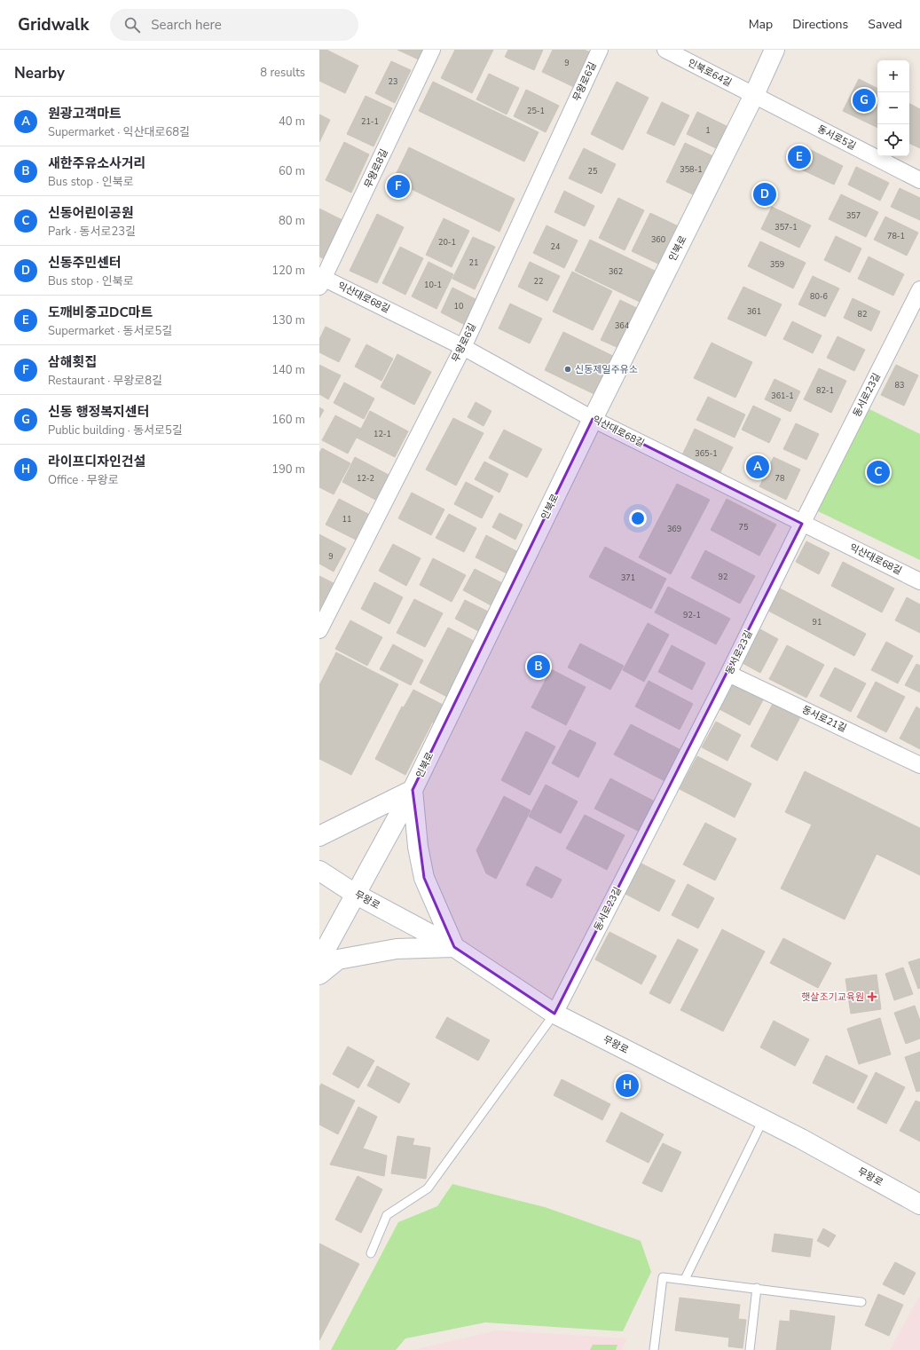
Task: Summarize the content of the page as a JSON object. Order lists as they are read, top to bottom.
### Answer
{
  "streets": {
    "street": [
      "인북로64길",
      "무왕로6길",
      "동서로5길",
      "무왕로8길",
      "인북로",
      "익산대로68길",
      "동서로23길",
      "동서로21길",
      "무왕로"
    ]
  },
  "crossings": [
    ["인북로64길", "동서로5길"],
    ["인북로64길", "인북로"],
    ["무왕로6길", "익산대로68길"],
    ["동서로5길", "인북로"],
    ["무왕로8길", "익산대로68길"],
    ["인북로", "익산대로68길"],
    ["인북로", "무왕로"],
    ["익산대로68길", "동서로23길"],
    ["동서로23길", "동서로21길"],
    ["동서로23길", "무왕로"]
  ],
  "places": {
    "other": ["신동제일주유소"],
    "health": ["햇살조기교육원"]
  },
  "house_numbers": [
    "9",
    "23",
    "25-1",
    "21-1",
    "1",
    "358-1",
    "25",
    "357",
    "357-1",
    "78-1",
    "360",
    "20-1",
    "24",
    "21",
    "359",
    "362",
    "22",
    "10-1",
    "80-6",
    "10",
    "361",
    "82",
    "364",
    "83",
    "82-1",
    "361-1",
    "12-1",
    "365-1",
    "12-2",
    "78",
    "11",
    "75",
    "369",
    "9",
    "92",
    "371",
    "92-1",
    "91"
  ],
  "page": {
    "header": "Gridwalk",
    "search": "Search here",
    "nav": ["Map", "Directions", "Saved"],
    "heading": ["Nearby", "8 results"],
    "map_buttons": ["+", "−"],
    "pins": [
      "G",
      "E",
      "F",
      "D",
      "A",
      "C",
      "B",
      "H"
    ],
    "list": [
      {
        "mark": "A",
        "name": "원광고객마트",
        "note": "Supermarket · 익산대로68길",
        "value": "40 m"
      },
      {
        "mark": "B",
        "name": "새한주유소사거리",
        "note": "Bus stop · 인북로",
        "value": "60 m"
      },
      {
        "mark": "C",
        "name": "신동어린이공원",
        "note": "Park · 동서로23길",
        "value": "80 m"
      },
      {
        "mark": "D",
        "name": "신동주민센터",
        "note": "Bus stop · 인북로",
        "value": "120 m"
      },
      {
        "mark": "E",
        "name": "도깨비중고DC마트",
        "note": "Supermarket · 동서로5길",
        "value": "130 m"
      },
      {
        "mark": "F",
        "name": "삼해횟집",
        "note": "Restaurant · 무왕로8길",
        "value": "140 m"
      },
      {
        "mark": "G",
        "name": "신동 행정복지센터",
        "note": "Public building · 동서로5길",
        "value": "160 m"
      },
      {
        "mark": "H",
        "name": "라이프디자인건설",
        "note": "Office · 무왕로",
        "value": "190 m"
      }
    ]
  }
}
